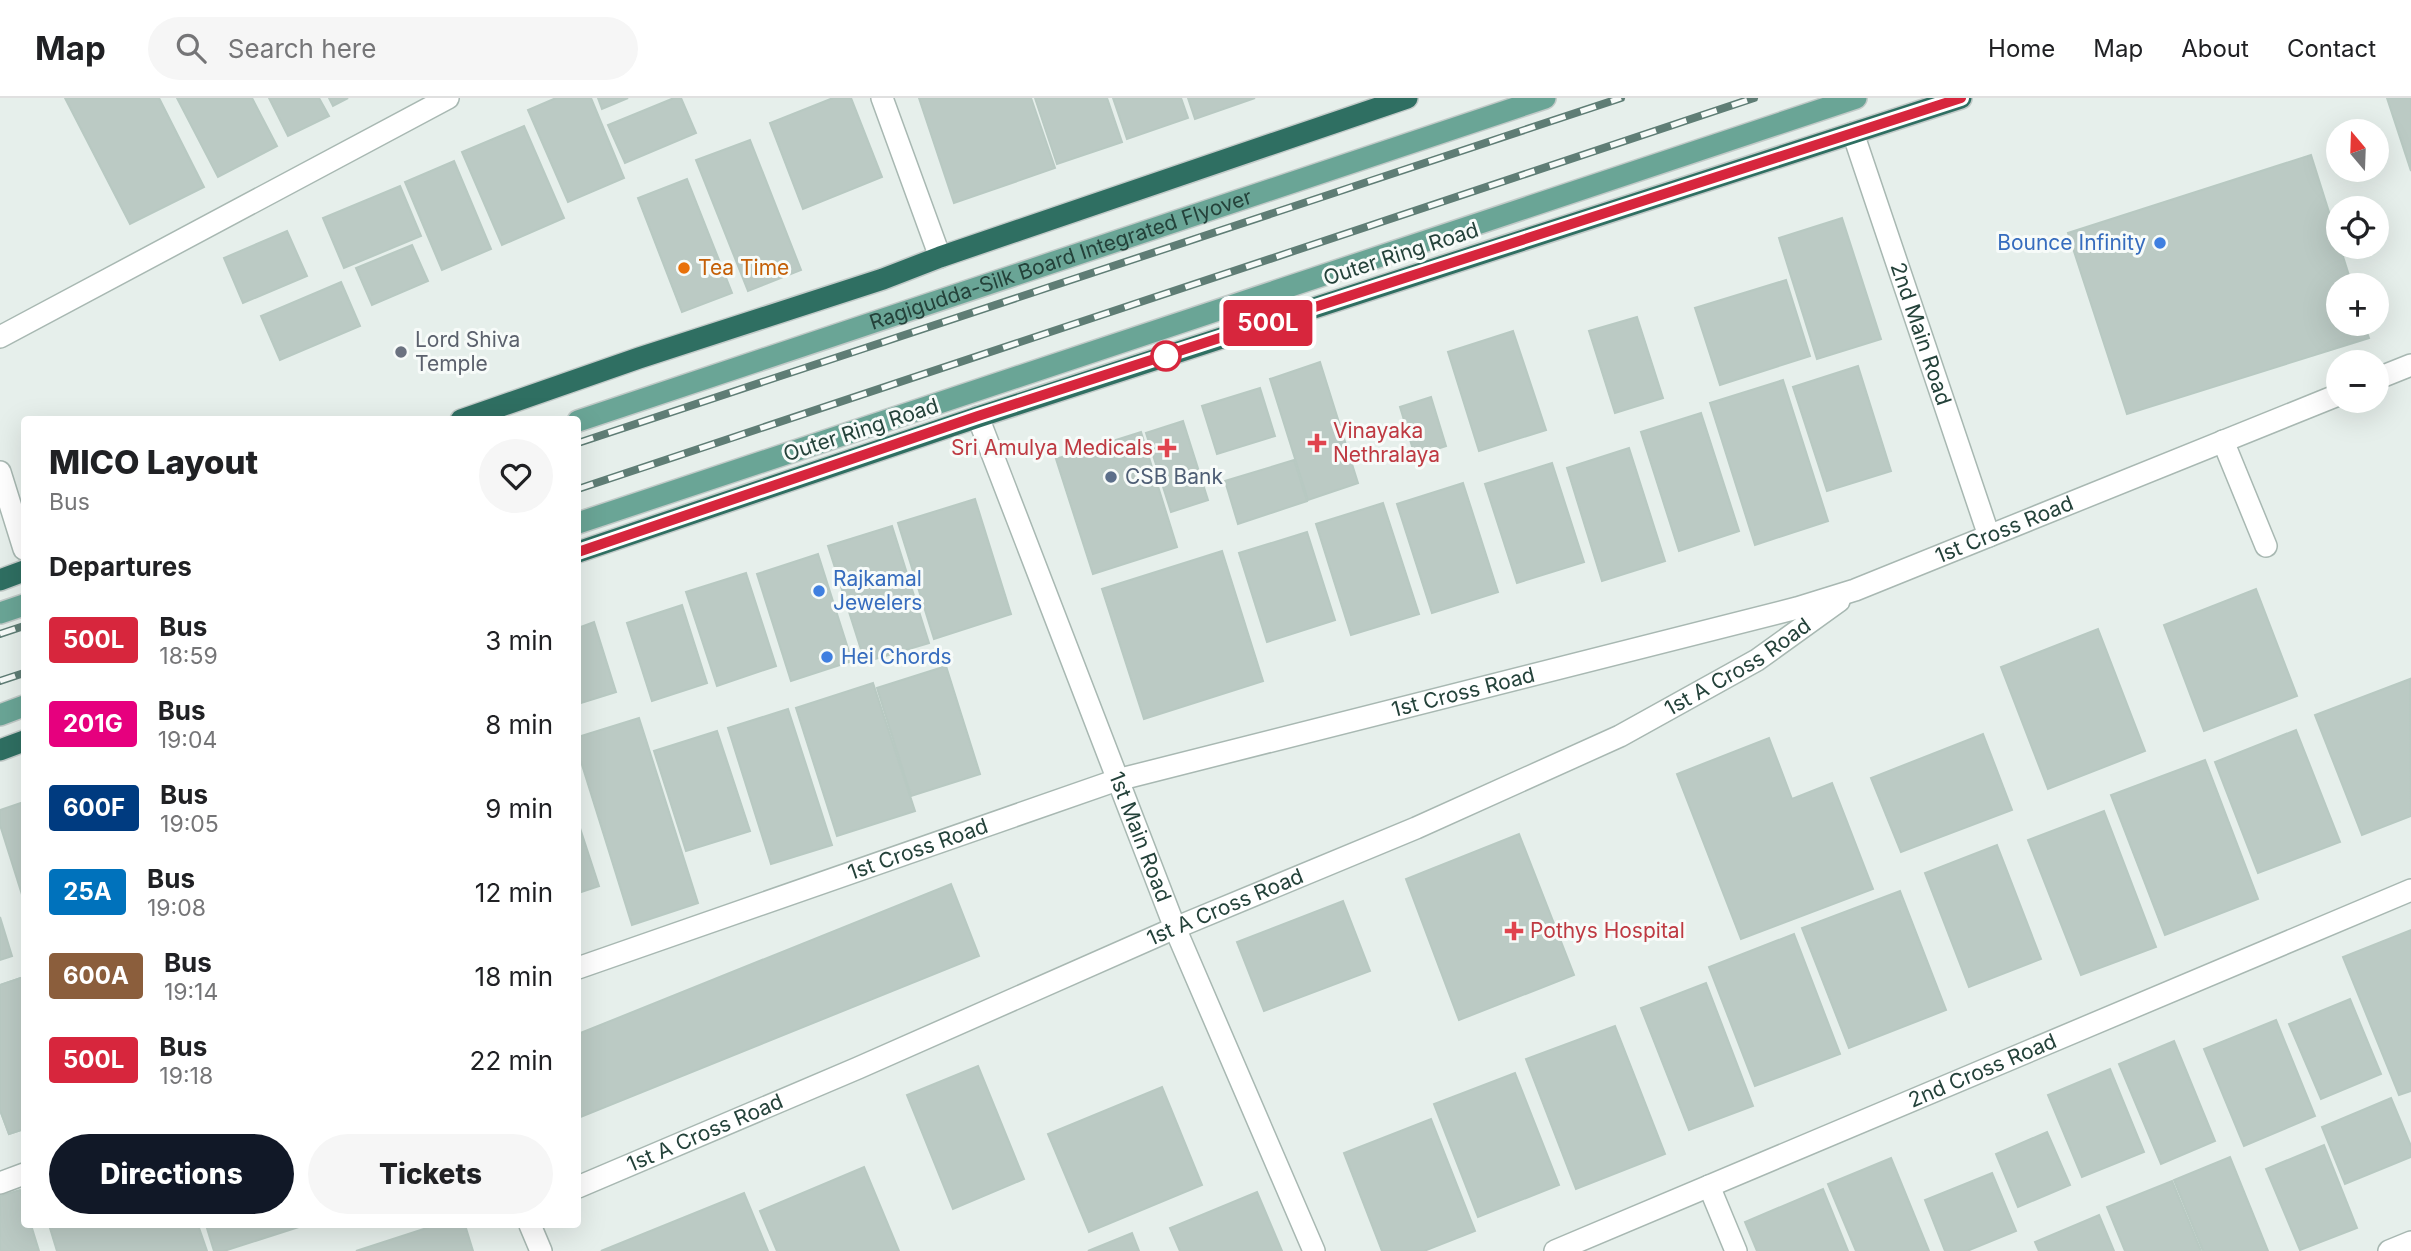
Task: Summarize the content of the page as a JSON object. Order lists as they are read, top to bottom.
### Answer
{
  "streets": {
    "highway": ["Outer Ring Road"],
    "main road": ["Ragigudda-Silk Board Integrated Flyover"],
    "street": [
      "2nd Main Road",
      "1st Cross Road",
      "1st A Cross Road",
      "1st Main Road",
      "2nd Cross Road"
    ]
  },
  "crossings": [
    ["Outer Ring Road", "2nd Main Road"],
    ["Outer Ring Road", "1st Main Road"],
    ["2nd Main Road", "1st Cross Road"],
    ["1st Cross Road", "1st A Cross Road"],
    ["1st Cross Road", "1st Main Road"],
    ["1st A Cross Road", "1st Main Road"]
  ],
  "places": {
    "other": [
      "Bounce Infinity",
      "Tea Time",
      "Lord Shiva Temple",
      "CSB Bank",
      "Rajkamal Jewelers",
      "Hei Chords"
    ],
    "health": ["Vinayaka Nethralaya", "Sri Amulya Medicals", "Pothys Hospital"]
  },
  "lines": ["bus line 500L"],
  "north": "top",
  "page": {
    "header": "Map",
    "search": "Search here",
    "nav": [
      "Home",
      "Map",
      "About",
      "Contact"
    ],
    "on_map": "500L",
    "map_buttons": ["+", "−"],
    "heading": [
      ["MICO Layout", "Bus"],
      "Departures"
    ],
    "list": [
      {
        "mark": "500L",
        "name": "Bus",
        "note": "18:59",
        "value": "3 min"
      },
      {
        "mark": "201G",
        "name": "Bus",
        "note": "19:04",
        "value": "8 min"
      },
      {
        "mark": "600F",
        "name": "Bus",
        "note": "19:05",
        "value": "9 min"
      },
      {
        "mark": "25A",
        "name": "Bus",
        "note": "19:08",
        "value": "12 min"
      },
      {
        "mark": "600A",
        "name": "Bus",
        "note": "19:14",
        "value": "18 min"
      },
      {
        "mark": "500L",
        "name": "Bus",
        "note": "19:18",
        "value": "22 min"
      }
    ],
    "buttons": ["Directions", "Tickets"]
  }
}
